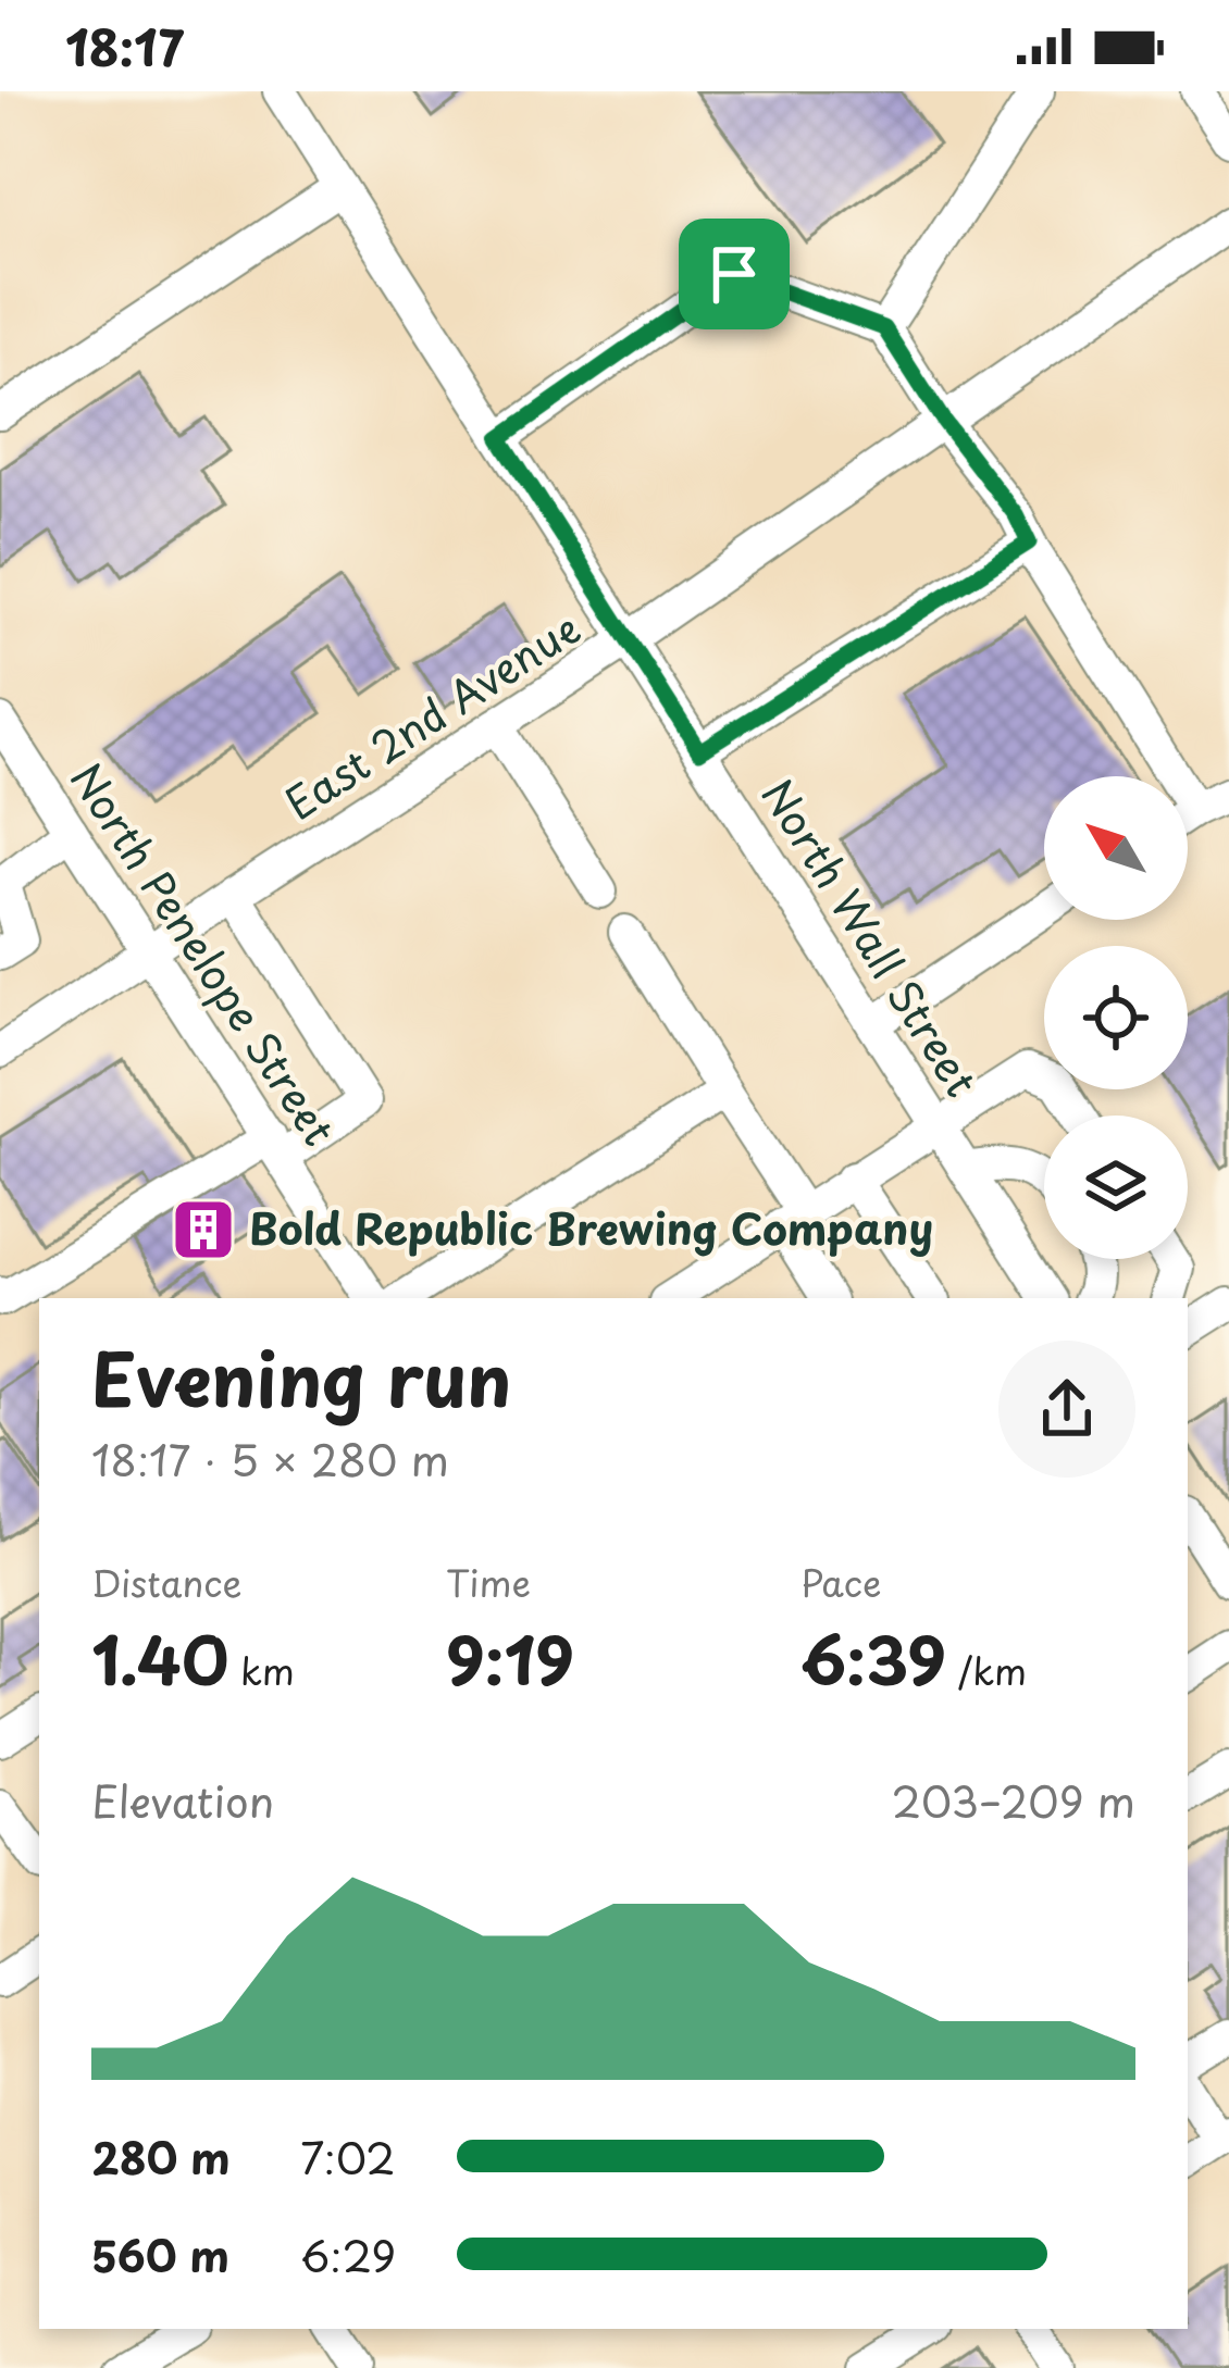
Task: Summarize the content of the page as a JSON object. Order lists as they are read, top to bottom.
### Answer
{
  "streets": {
    "street": ["East 2nd Avenue", "North Wall Street", "North Penelope Street"]
  },
  "crossings": [
    ["East 2nd Avenue", "North Wall Street"],
    ["East 2nd Avenue", "North Penelope Street"]
  ],
  "places": {
    "building": ["Bold Republic Brewing Company"]
  },
  "north": "top left",
  "page": {
    "status": "18:17",
    "heading": ["Evening run", "18:17 · 5 × 280 m"],
    "stats": [
      ["Distance", "1.40 km"],
      ["Time", "9:19"],
      ["Pace", "6:39 /km"]
    ],
    "chart": ["Elevation", "203–209 m"],
    "list": [
      {
        "name": "280 m",
        "note": "7:02"
      },
      {
        "name": "560 m",
        "note": "6:29"
      }
    ]
  }
}
